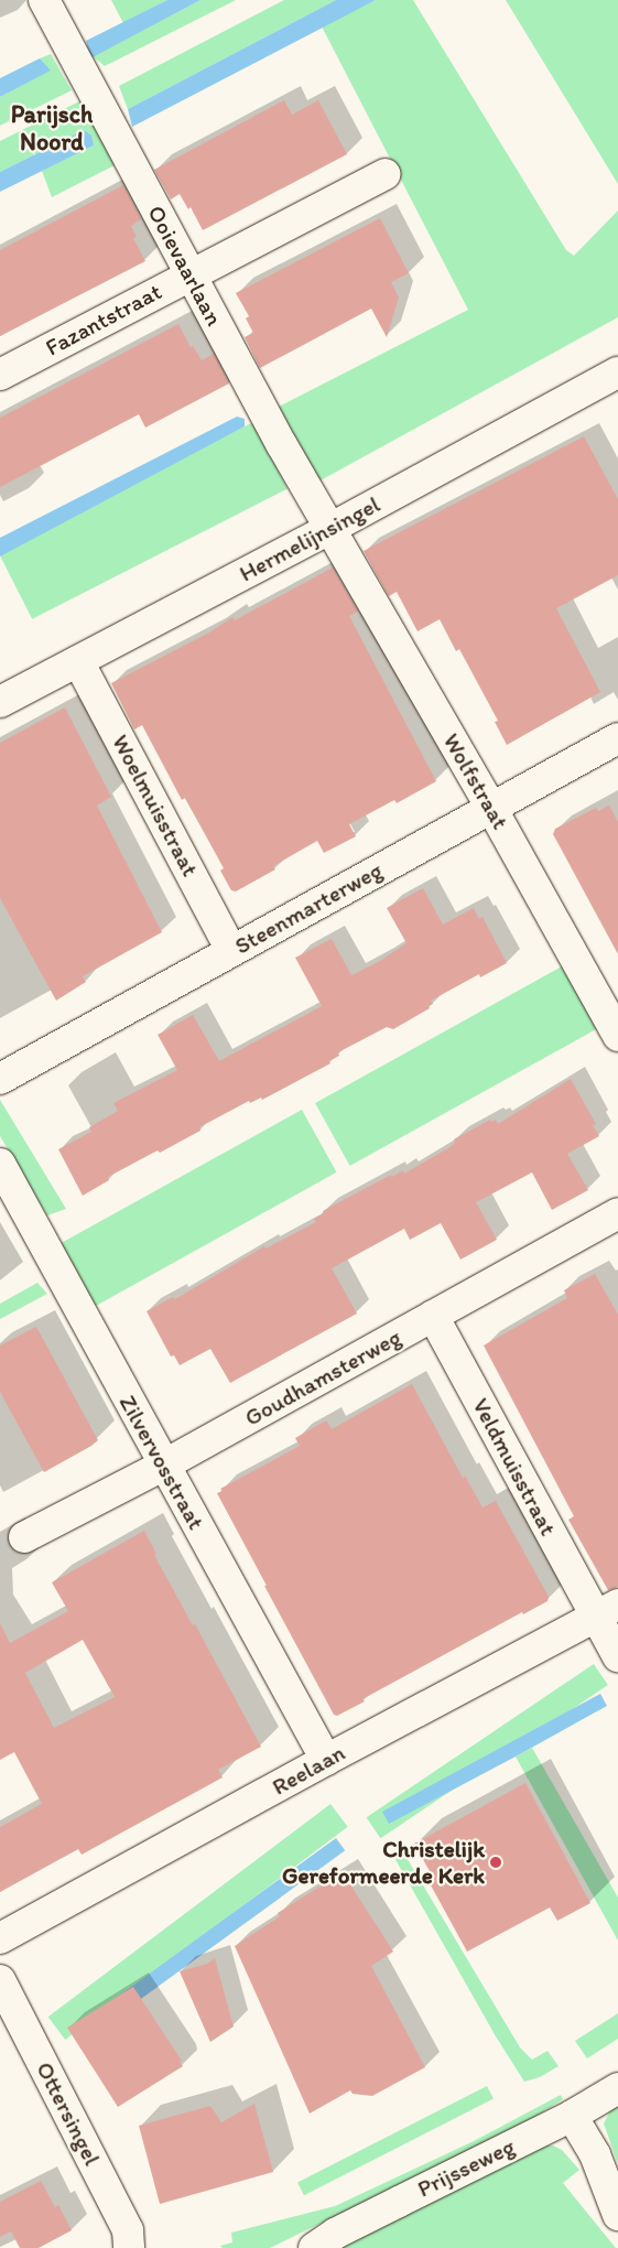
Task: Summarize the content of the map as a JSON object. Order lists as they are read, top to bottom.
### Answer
{
  "streets": {
    "street": [
      "Ooievaarlaan",
      "Fazantstraat",
      "Hermelijnsingel",
      "Wolfstraat",
      "Woelmuisstraat",
      "Steenmarterweg",
      "Goudhamsterweg",
      "Zilvervosstraat",
      "Veldmuisstraat",
      "Reelaan",
      "Ottersingel",
      "Prijsseweg"
    ]
  },
  "crossings": [
    ["Ooievaarlaan", "Fazantstraat"],
    ["Ooievaarlaan", "Hermelijnsingel"],
    ["Ooievaarlaan", "Wolfstraat"],
    ["Hermelijnsingel", "Wolfstraat"],
    ["Hermelijnsingel", "Woelmuisstraat"],
    ["Wolfstraat", "Steenmarterweg"],
    ["Woelmuisstraat", "Steenmarterweg"],
    ["Goudhamsterweg", "Zilvervosstraat"],
    ["Goudhamsterweg", "Veldmuisstraat"],
    ["Zilvervosstraat", "Reelaan"],
    ["Veldmuisstraat", "Reelaan"]
  ],
  "districts": ["Parijsch Noord"],
  "places": ["Christelijk Gereformeerde Kerk"]
}
